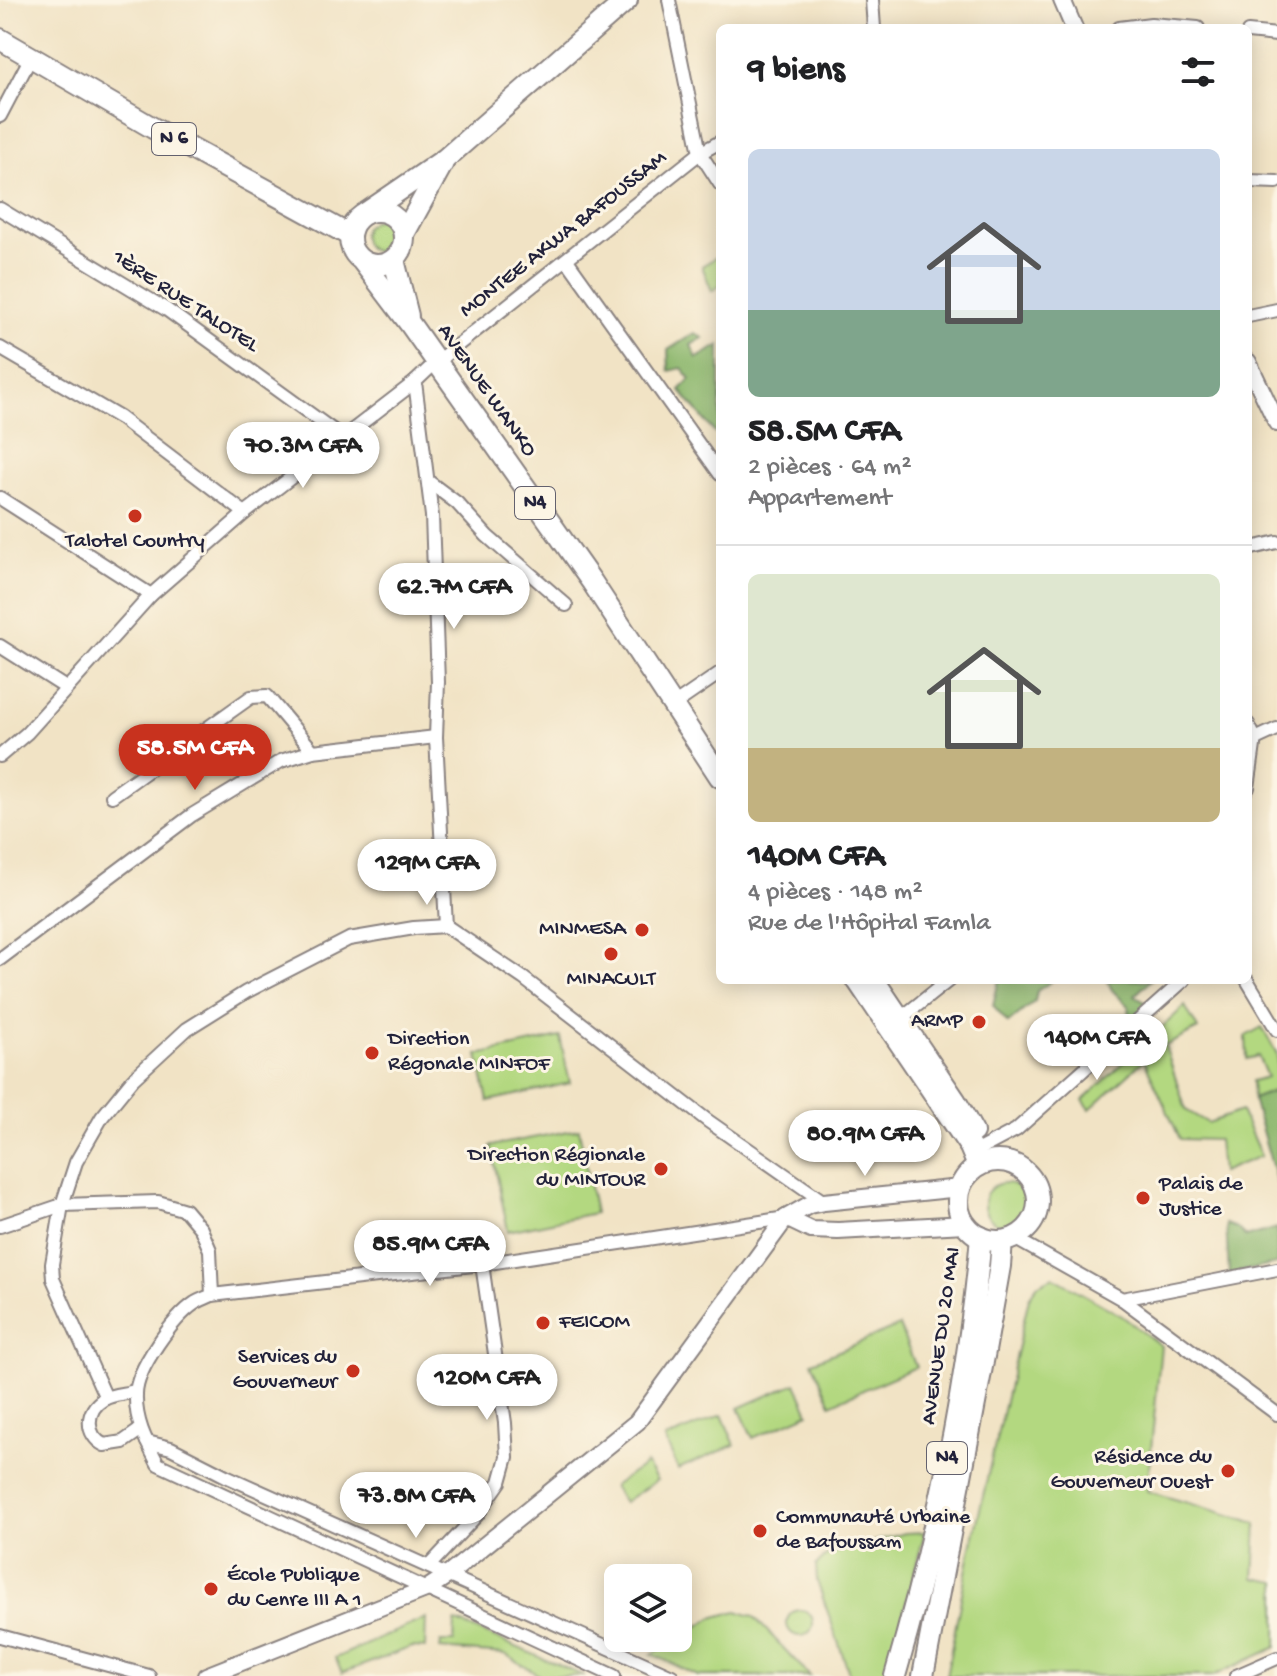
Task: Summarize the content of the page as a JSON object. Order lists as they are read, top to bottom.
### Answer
{
  "streets": {
    "highway": [
      "N 6",
      "AVENUE WANKO",
      "N4",
      "AVENUE DU 20 MAI"
    ],
    "street": ["MONTEE AKWA BAFOUSSAM", "1ÈRE RUE TALOTEL"]
  },
  "crossings": [
    ["N 6", "AVENUE WANKO"],
    ["MONTEE AKWA BAFOUSSAM", "1ÈRE RUE TALOTEL"],
    ["MONTEE AKWA BAFOUSSAM", "AVENUE WANKO"]
  ],
  "places": [
    "Talotel Country",
    "MINMESA",
    "MINACULT",
    "ARMP",
    "Direction Régonale MINFOF",
    "Direction Régionale du MINTOUR",
    "Palais de Justice",
    "FEICOM",
    "Services du Gouverneur",
    "Résidence du Gouverneur Ouest",
    "Communauté Urbaine de Bafoussam",
    "École Publique du Cenre III A 1"
  ],
  "page": {
    "heading": "9 biens",
    "list": [
      {
        "name": "58.5M CFA",
        "note": "2 pièces · 64 m² · Appartement"
      },
      {
        "name": "140M CFA",
        "note": "4 pièces · 148 m² · Rue de l'Hôpital Famla"
      }
    ],
    "price": [
      "70.3M CFA",
      "62.7M CFA",
      "58.5M CFA",
      "129M CFA",
      "140M CFA",
      "80.9M CFA",
      "85.9M CFA",
      "120M CFA",
      "73.8M CFA"
    ]
  }
}
